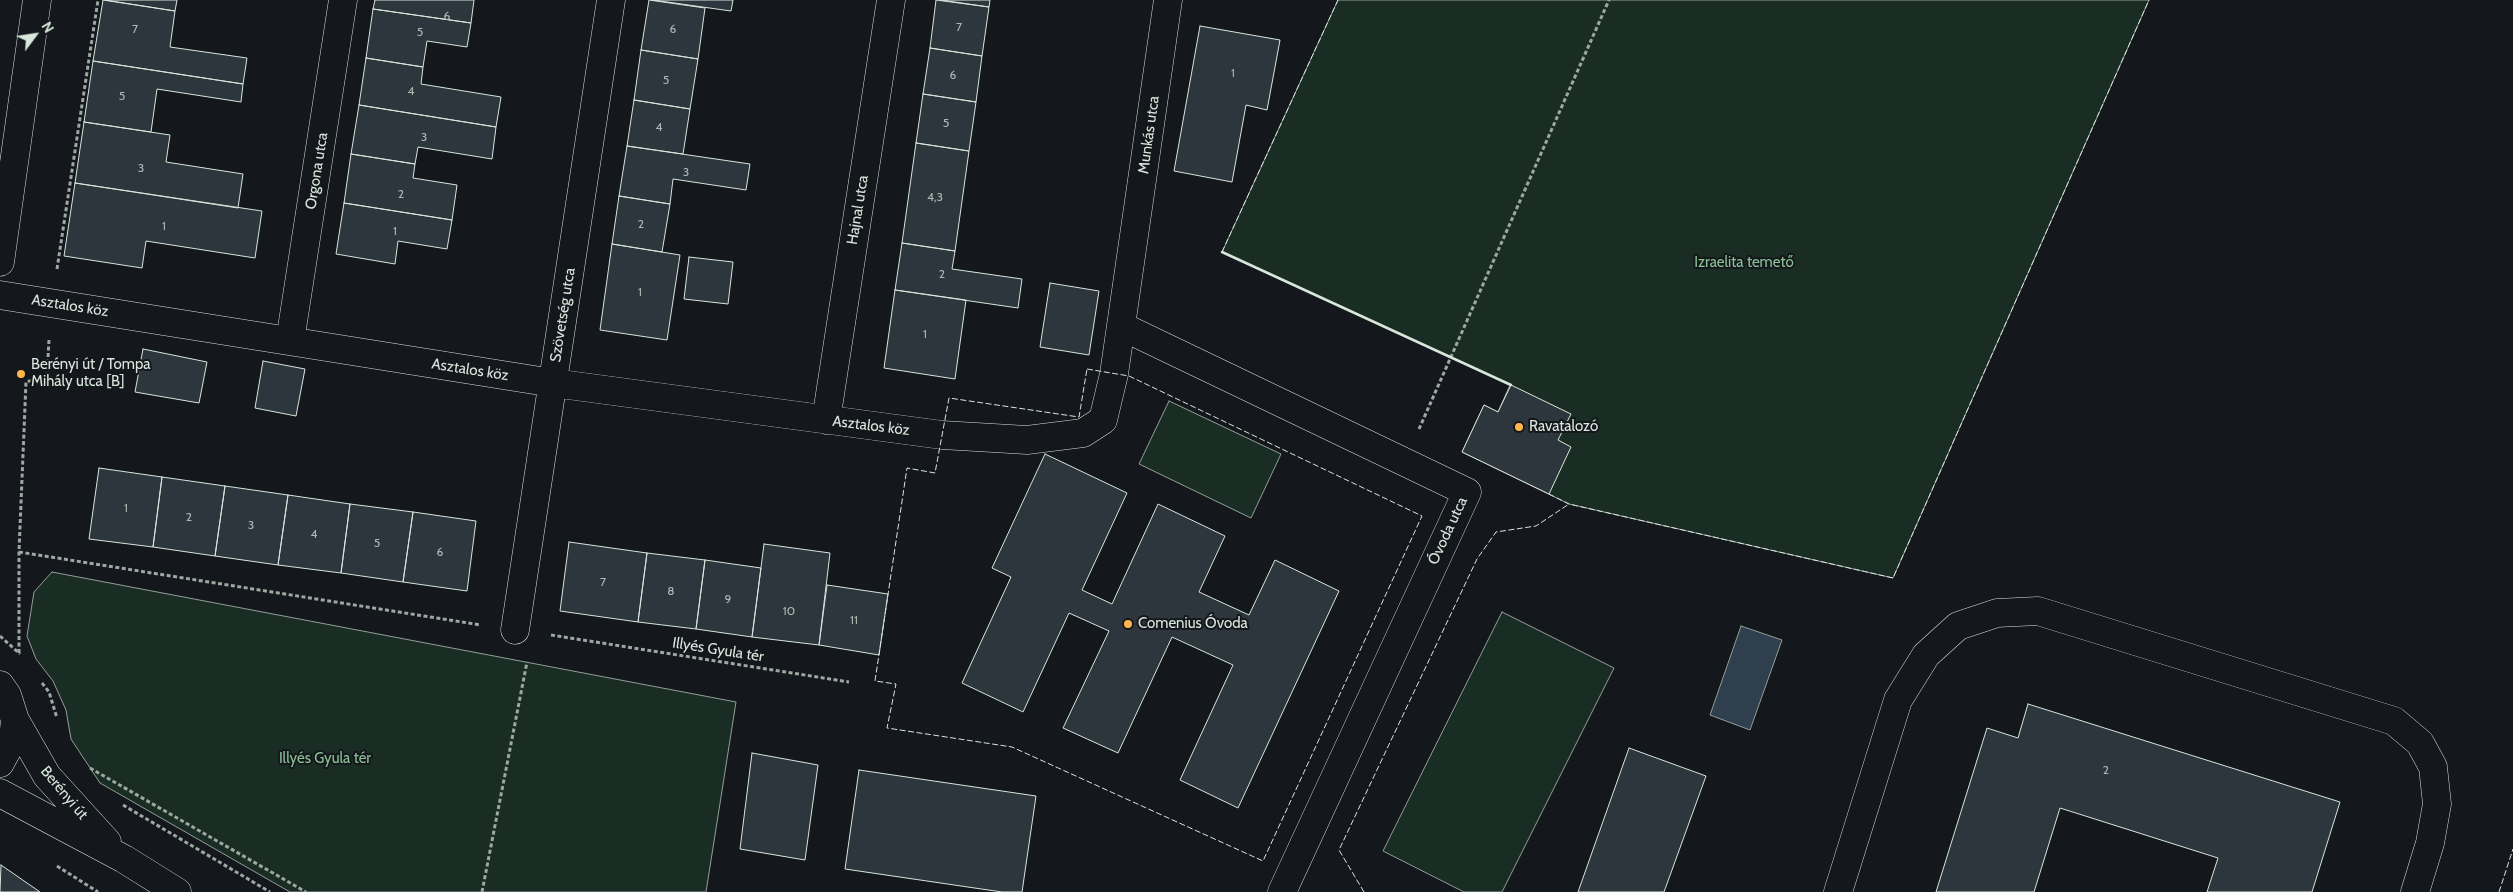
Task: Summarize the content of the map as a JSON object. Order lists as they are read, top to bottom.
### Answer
{
  "streets": {
    "street": [
      "Munkás utca",
      "Orgona utca",
      "Hajnal utca",
      "Asztalos köz",
      "Szövetség utca",
      "Óvoda utca",
      "Berényi út"
    ],
    "path": ["Illyés Gyula tér"]
  },
  "crossings": [
    ["Munkás utca", "Asztalos köz"],
    ["Munkás utca", "Óvoda utca"],
    ["Orgona utca", "Asztalos köz"],
    ["Hajnal utca", "Asztalos köz"],
    ["Asztalos köz", "Szövetség utca"],
    ["Szövetség utca", "Illyés Gyula tér"]
  ],
  "parks": ["Izraelita temető", "Illyés Gyula tér"],
  "places": ["Berényi út / Tompa Mihály utca [B]", "Ravatalozó", "Comenius Óvoda"],
  "house_numbers": [
    "6",
    "7",
    "7",
    "6",
    "5",
    "1",
    "6",
    "5",
    "4",
    "5",
    "5",
    "4",
    "3",
    "3",
    "3",
    "2",
    "4,3",
    "2",
    "1",
    "1",
    "2",
    "1",
    "1",
    "1",
    "2",
    "3",
    "4",
    "5",
    "6",
    "7",
    "8",
    "9",
    "10",
    "11",
    "2"
  ],
  "north": "top right"
}
